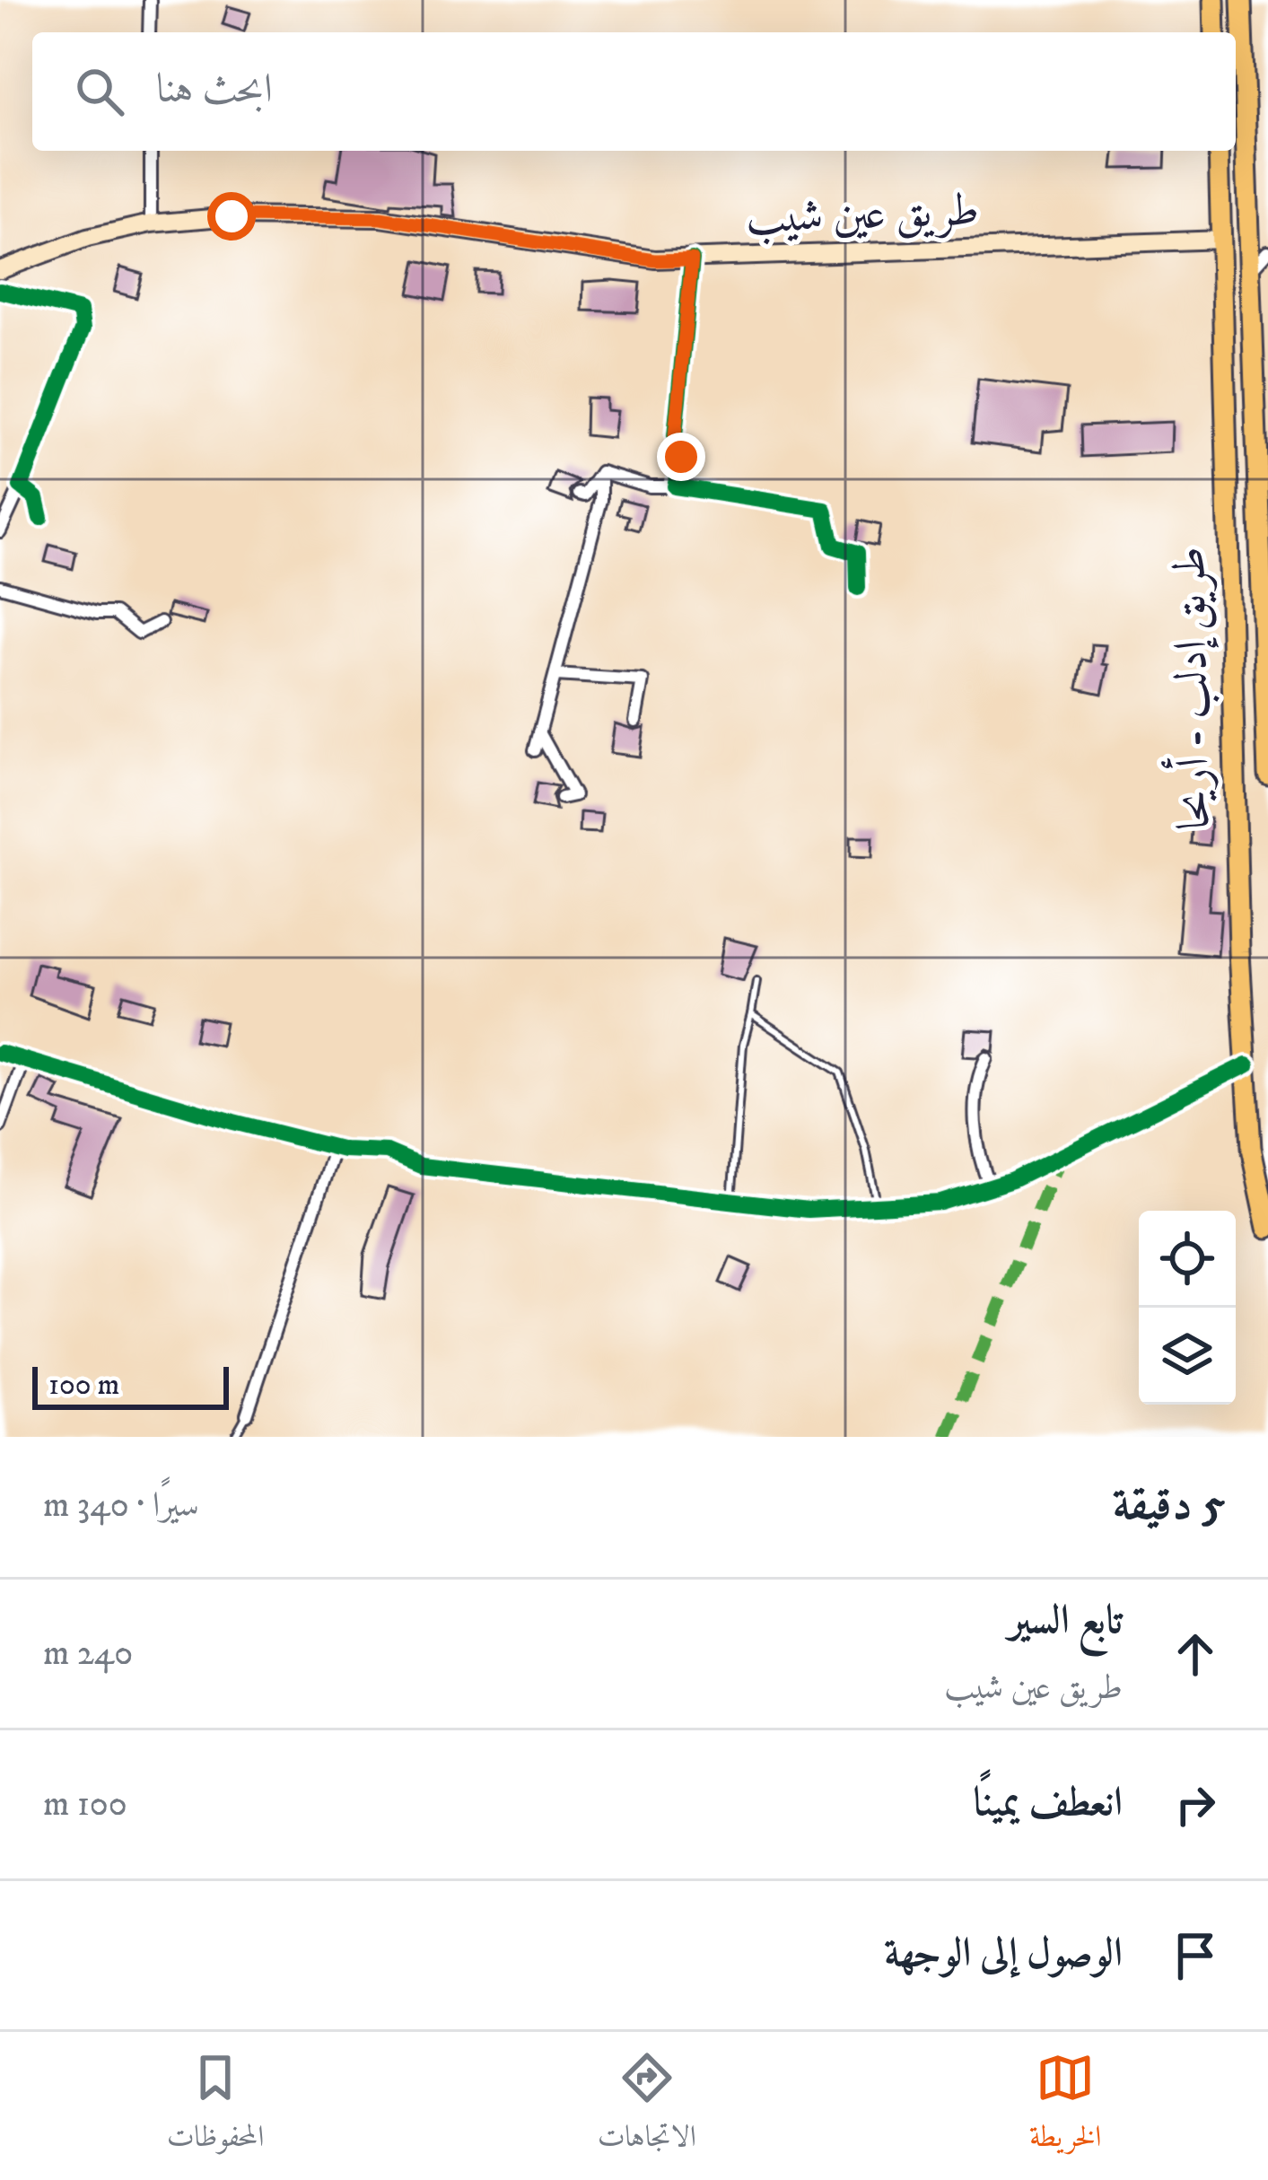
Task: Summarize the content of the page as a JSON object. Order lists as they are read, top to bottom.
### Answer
{
  "streets": {
    "main road": ["طريق عين شيب", "طريق إدلب - أريحا"]
  },
  "crossings": [
    ["طريق عين شيب", "طريق إدلب - أريحا"]
  ],
  "scale_bar": "100 m",
  "page": {
    "search": "ابحث هنا",
    "scale": "100 m",
    "heading": ["5 دقيقة", "سيرًا · 340 m"],
    "list": [
      ["تابع السير", "طريق عين شيب", "240 m"],
      ["انعطف يمينًا", "100 m"],
      "الوصول إلى الوجهة"
    ],
    "nav": ["الخريطة", "الاتجاهات", "المحفوظات"]
  }
}
